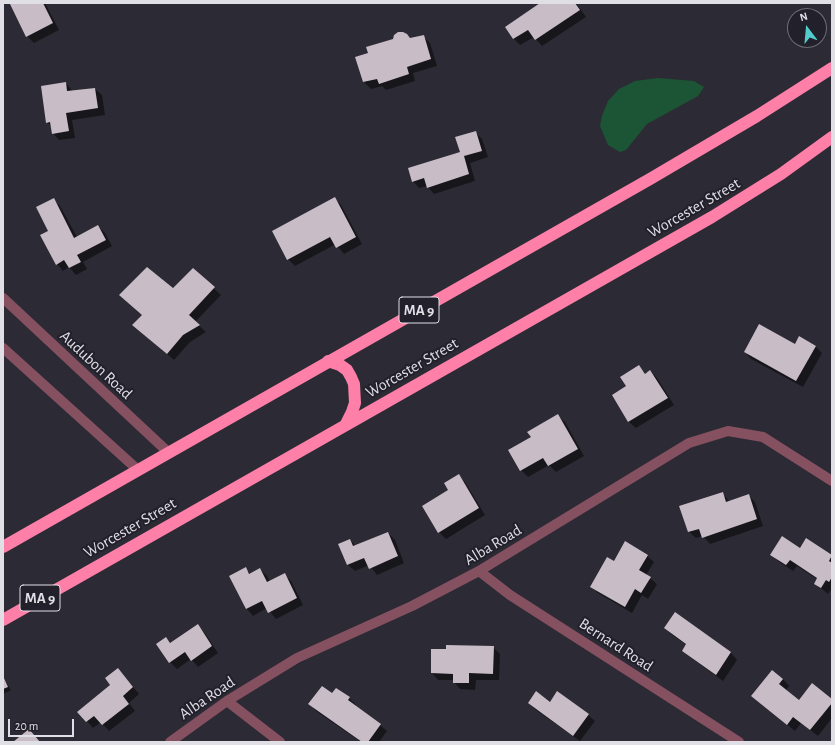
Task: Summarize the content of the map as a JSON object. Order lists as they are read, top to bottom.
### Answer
{
  "streets": {
    "highway": ["Worcester Street", "MA 9"],
    "street": ["Audubon Road", "Alba Road", "Bernard Road"]
  },
  "crossings": [
    ["MA 9", "Audubon Road"],
    ["Alba Road", "Bernard Road"]
  ],
  "scale_bar": "20 m",
  "north": "top"
}
